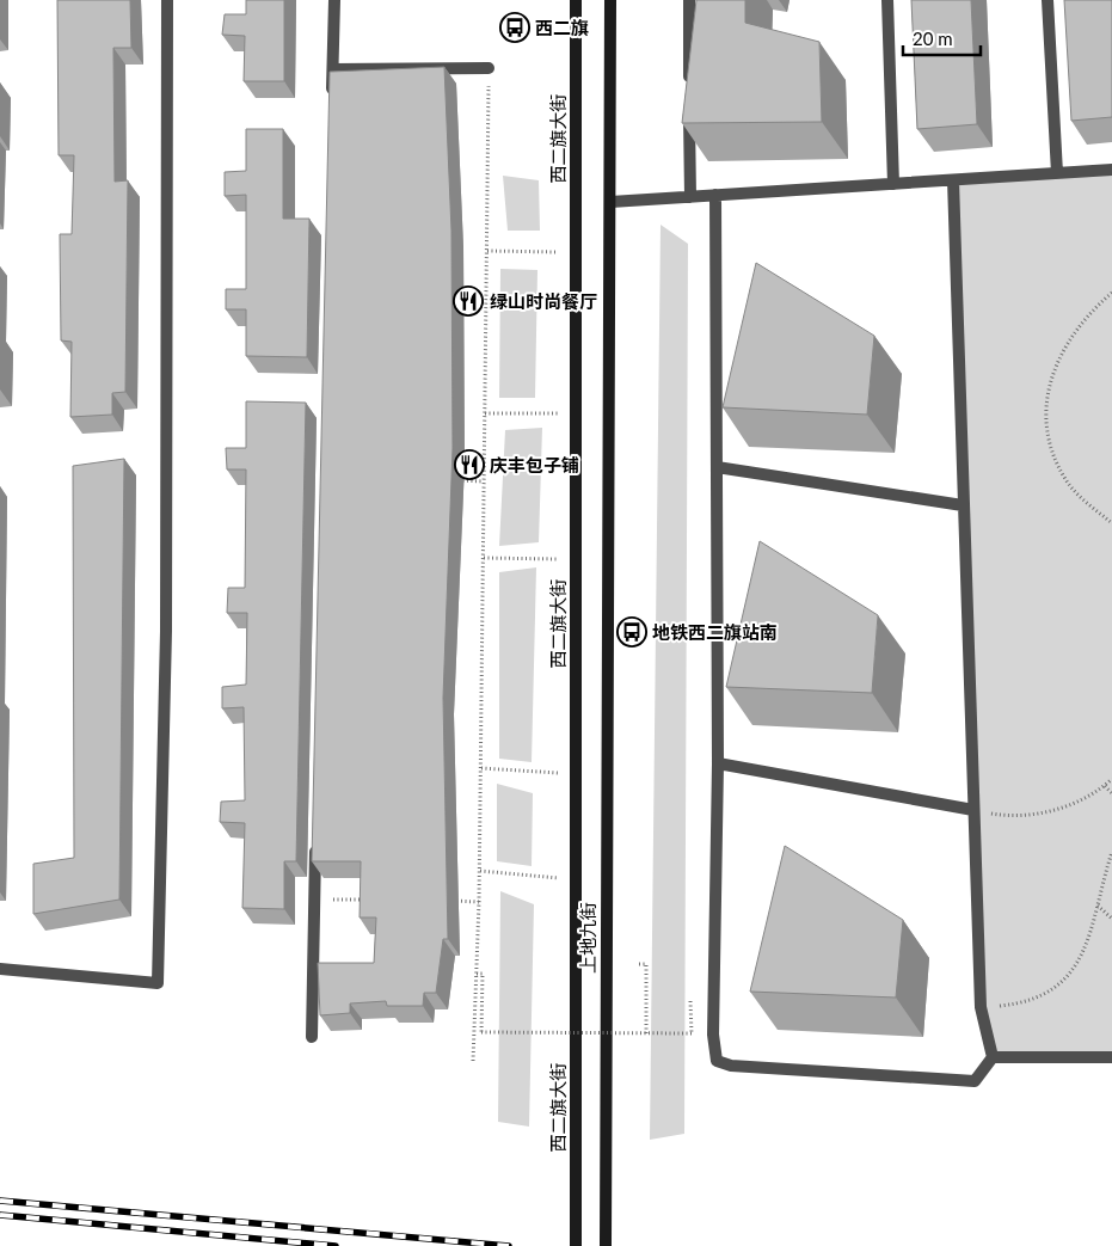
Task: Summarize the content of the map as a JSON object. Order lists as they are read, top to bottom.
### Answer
{
  "streets": {
    "main road": ["西二旗大街", "上地九街"]
  },
  "places": {
    "bus stop": ["西二旗", "地铁西二旗站南"],
    "restaurant": ["绿山时尚餐厅", "庆丰包子铺"]
  },
  "scale_bar": "20 m"
}
